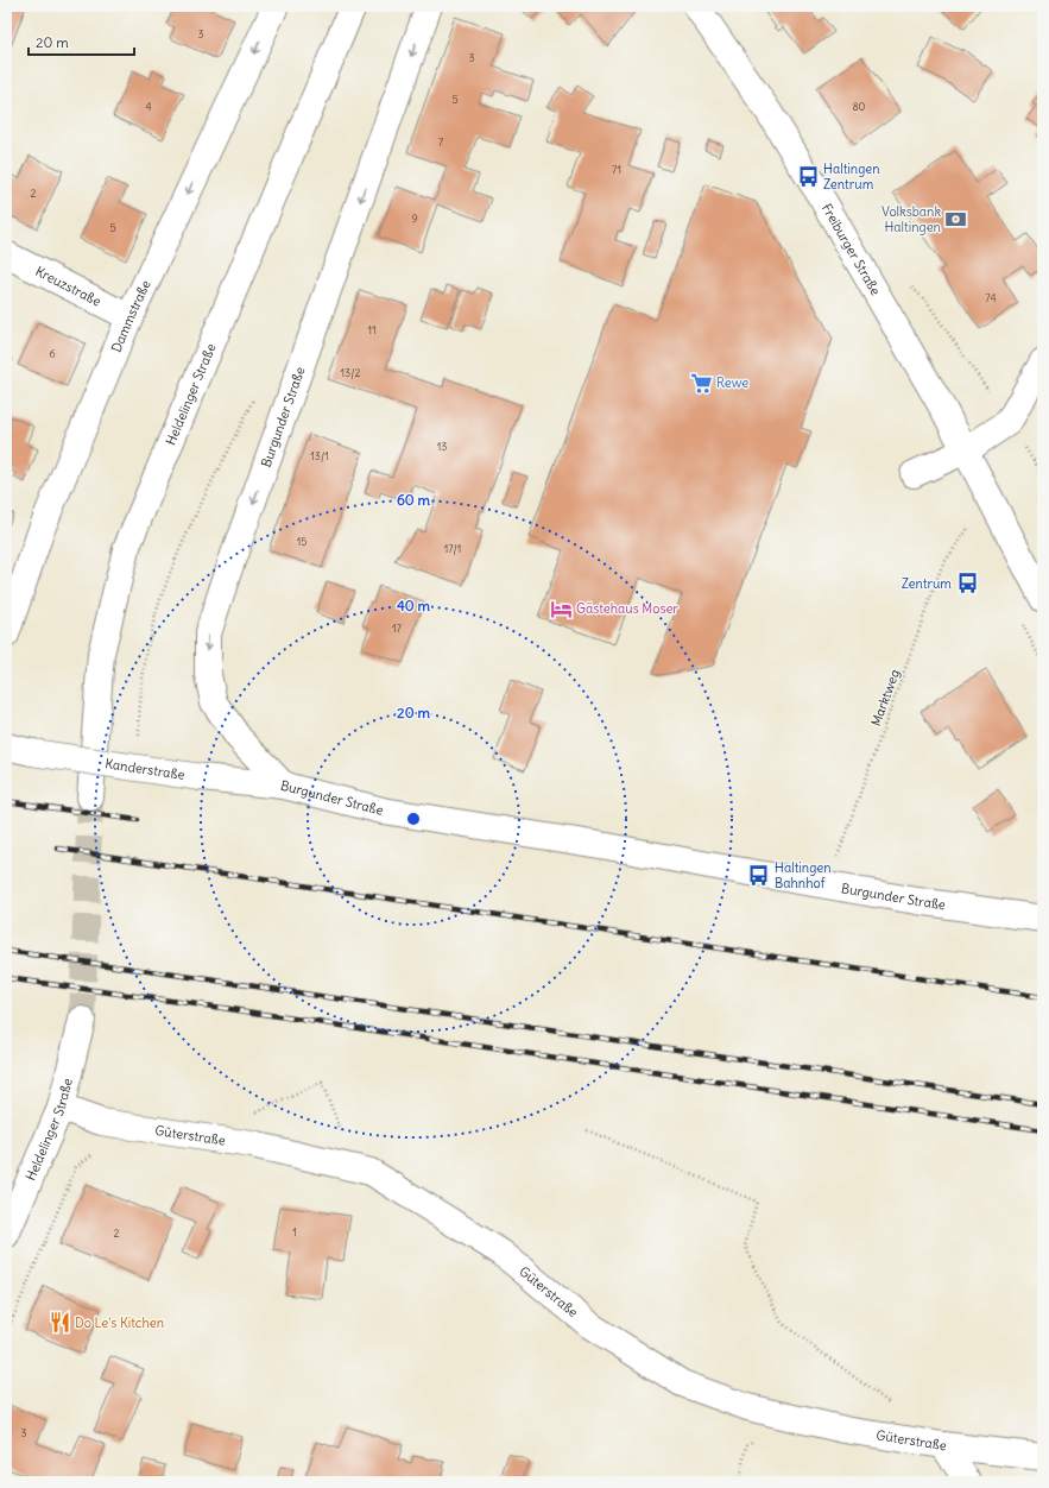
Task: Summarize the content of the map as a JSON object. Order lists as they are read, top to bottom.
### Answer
{
  "streets": {
    "street": [
      "Freiburger Straße",
      "Kreuzstraße",
      "Dammstraße",
      "Heldelinger Straße",
      "Burgunder Straße",
      "Kanderstraße",
      "Güterstraße"
    ],
    "path": ["Marktweg"]
  },
  "crossings": [
    ["Kreuzstraße", "Dammstraße"],
    ["Heldelinger Straße", "Güterstraße"],
    ["Burgunder Straße", "Marktweg"],
    ["Burgunder Straße", "Kanderstraße"]
  ],
  "one_way": ["Dammstraße", "Burgunder Straße"],
  "places": {
    "bus stop": ["Haltingen Zentrum", "Zentrum", "Haltingen Bahnhof"],
    "bank": ["Volksbank Haltingen"],
    "supermarket": ["Rewe"],
    "hotel": ["Gästehaus Moser"],
    "restaurant": ["Do Le's Kitchen"]
  },
  "house_numbers": [
    "3",
    "3",
    "5",
    "4",
    "80",
    "7",
    "71",
    "2",
    "9",
    "5",
    "74",
    "11",
    "6",
    "13/2",
    "13",
    "13/1",
    "15",
    "17/1",
    "17",
    "1",
    "2",
    "3"
  ],
  "scale_bar": "20 m",
  "rings": ["60 m", "40 m", "20 m"]
}
